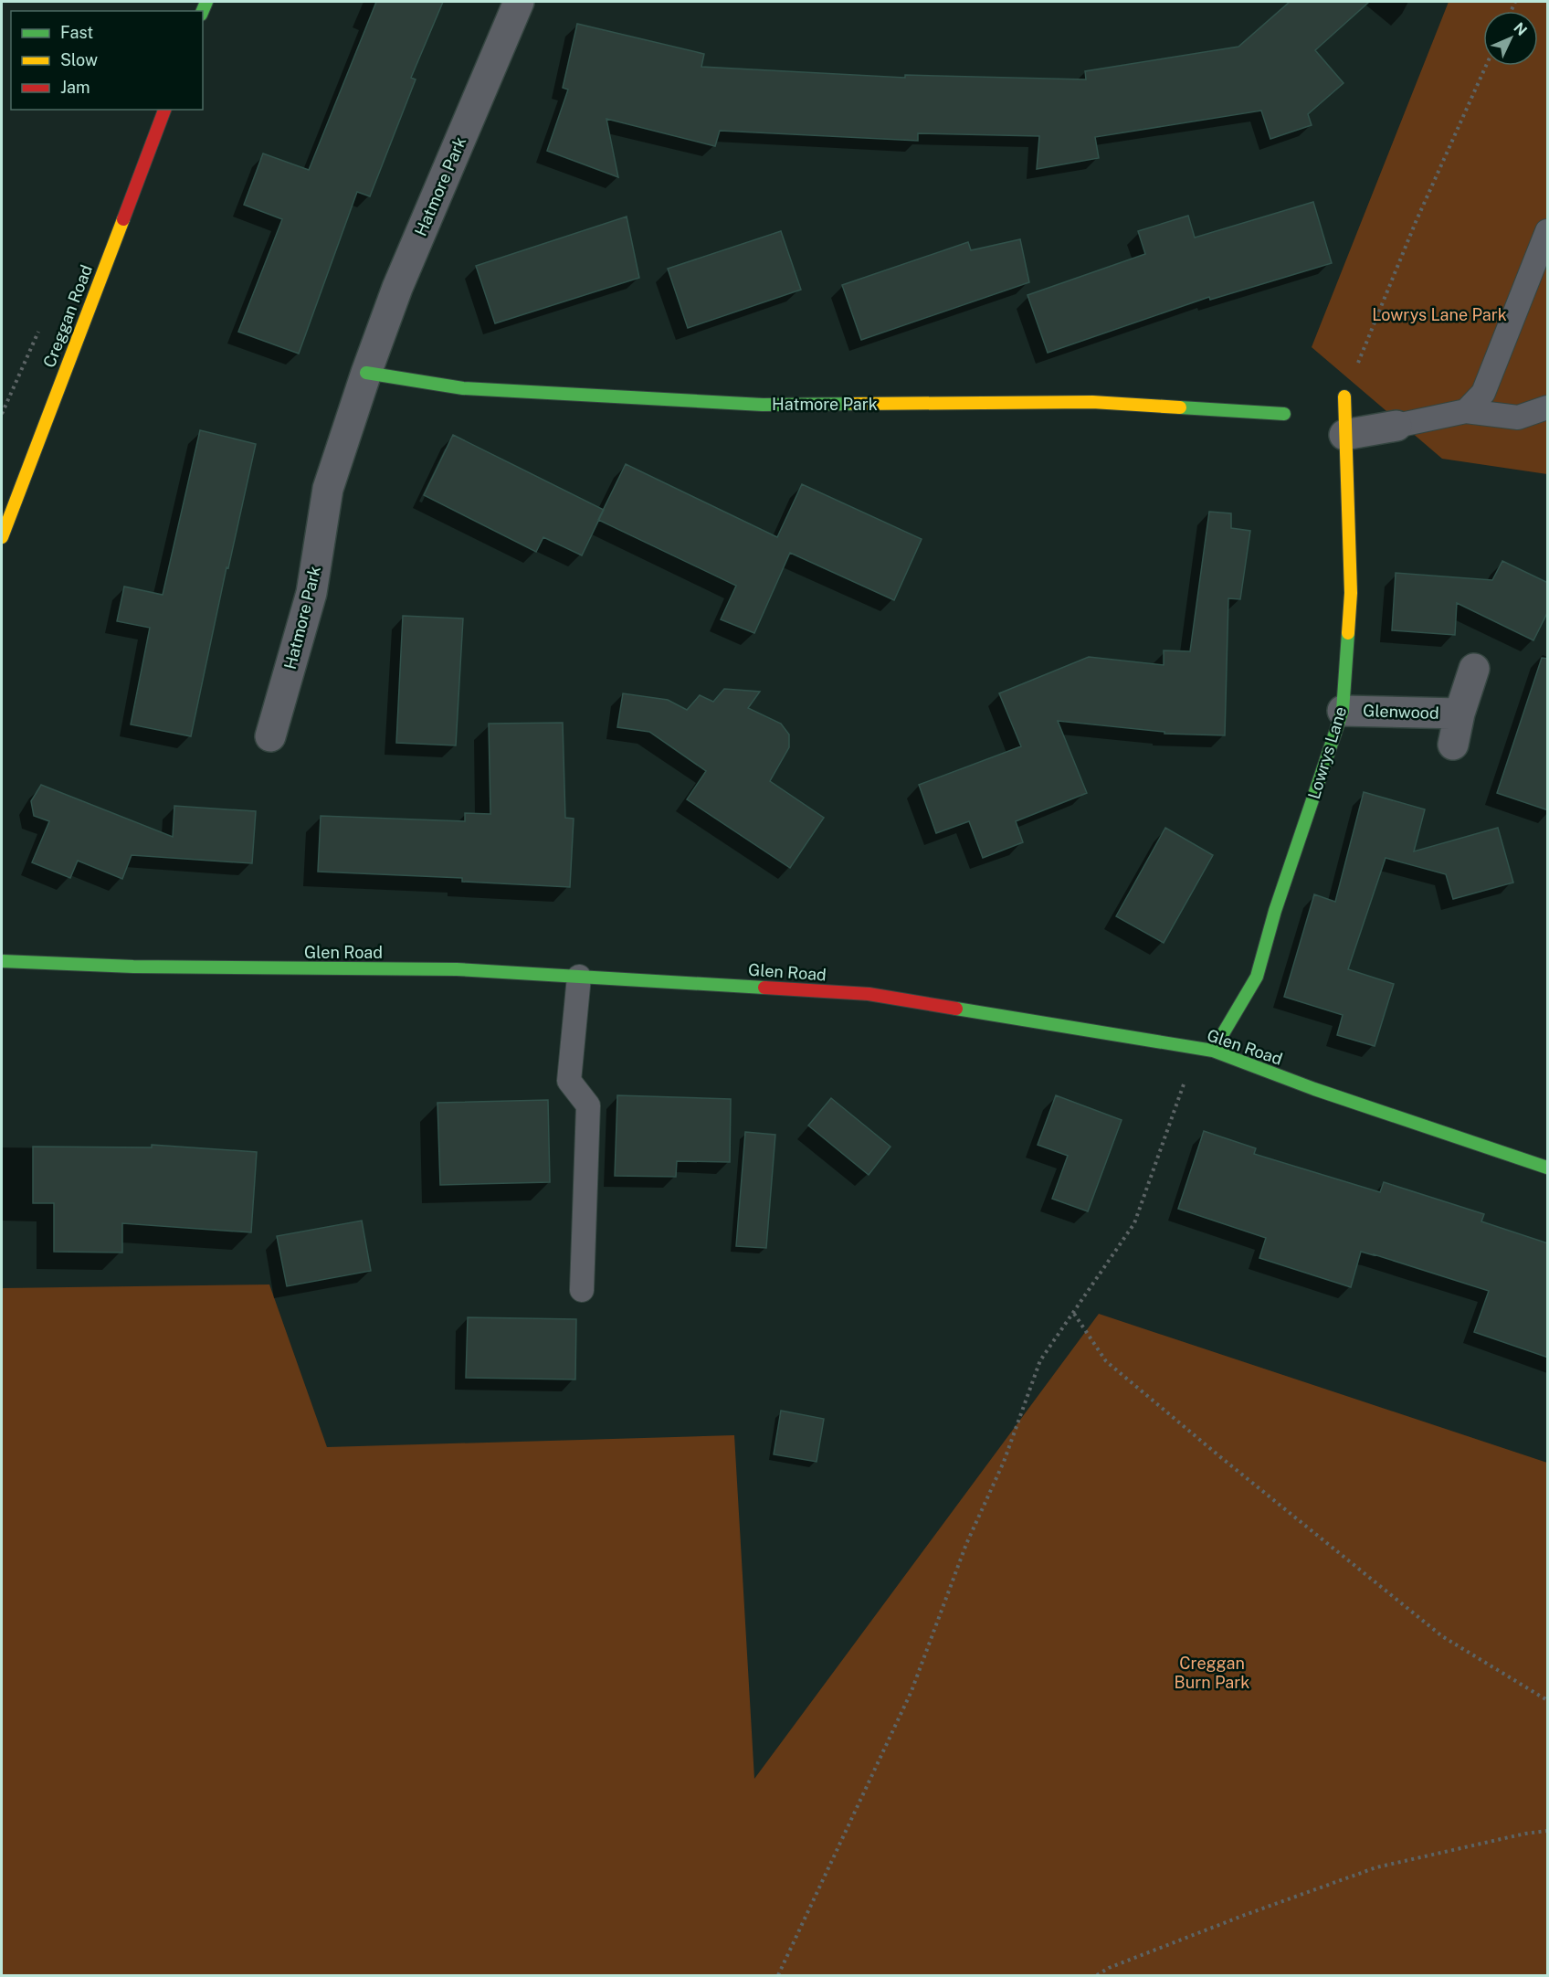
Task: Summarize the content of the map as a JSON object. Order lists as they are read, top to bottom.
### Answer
{
  "streets": {
    "street": [
      "Hatmore Park",
      "Creggan Road",
      "Glenwood",
      "Lowrys Lane",
      "Glen Road"
    ]
  },
  "crossings": [
    ["Glenwood", "Lowrys Lane"],
    ["Lowrys Lane", "Glen Road"]
  ],
  "parks": ["Lowrys Lane Park", "Creggan Burn Park"],
  "legend": ["Fast", "Slow", "Jam"],
  "north": "top right"
}
